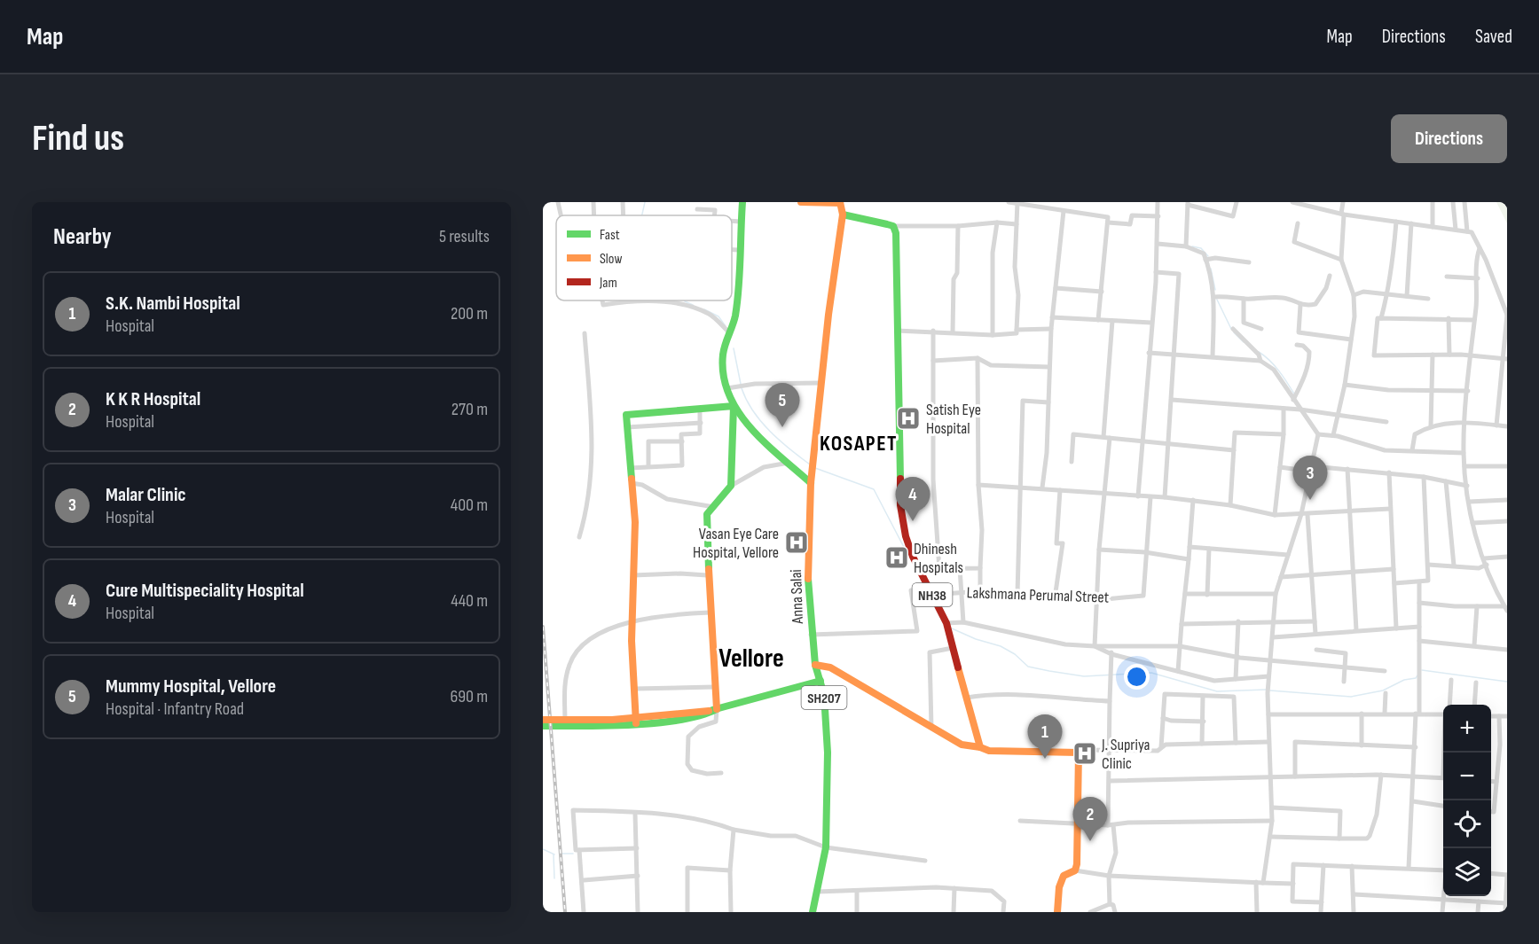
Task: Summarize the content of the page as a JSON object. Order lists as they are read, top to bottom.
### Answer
{
  "streets": {
    "main road": ["NH38", "Anna Salai", "SH207"],
    "street": ["Lakshmana Perumal Street"]
  },
  "crossings": [
    ["NH38", "Lakshmana Perumal Street"]
  ],
  "districts": ["KOSAPET", "Vellore"],
  "places": {
    "hospital": [
      "Satish Eye Hospital",
      "Vasan Eye Care Hospital, Vellore",
      "Dhinesh Hospitals",
      "J. Supriya Clinic"
    ]
  },
  "legend": ["Fast", "Slow", "Jam"],
  "page": {
    "header": "Map",
    "nav": ["Map", "Directions", "Saved"],
    "buttons": "Directions",
    "title": "Find us",
    "heading": ["Nearby", "5 results"],
    "list": [
      {
        "mark": "1",
        "name": "S.K. Nambi Hospital",
        "note": "Hospital",
        "value": "200 m"
      },
      {
        "mark": "2",
        "name": "K K R Hospital",
        "note": "Hospital",
        "value": "270 m"
      },
      {
        "mark": "3",
        "name": "Malar Clinic",
        "note": "Hospital",
        "value": "400 m"
      },
      {
        "mark": "4",
        "name": "Cure Multispeciality Hospital",
        "note": "Hospital",
        "value": "440 m"
      },
      {
        "mark": "5",
        "name": "Mummy Hospital, Vellore",
        "note": "Hospital · Infantry Road",
        "value": "690 m"
      }
    ],
    "pins": [
      "5",
      "3",
      "4",
      "1",
      "2"
    ],
    "map_buttons": ["+", "−"]
  }
}
